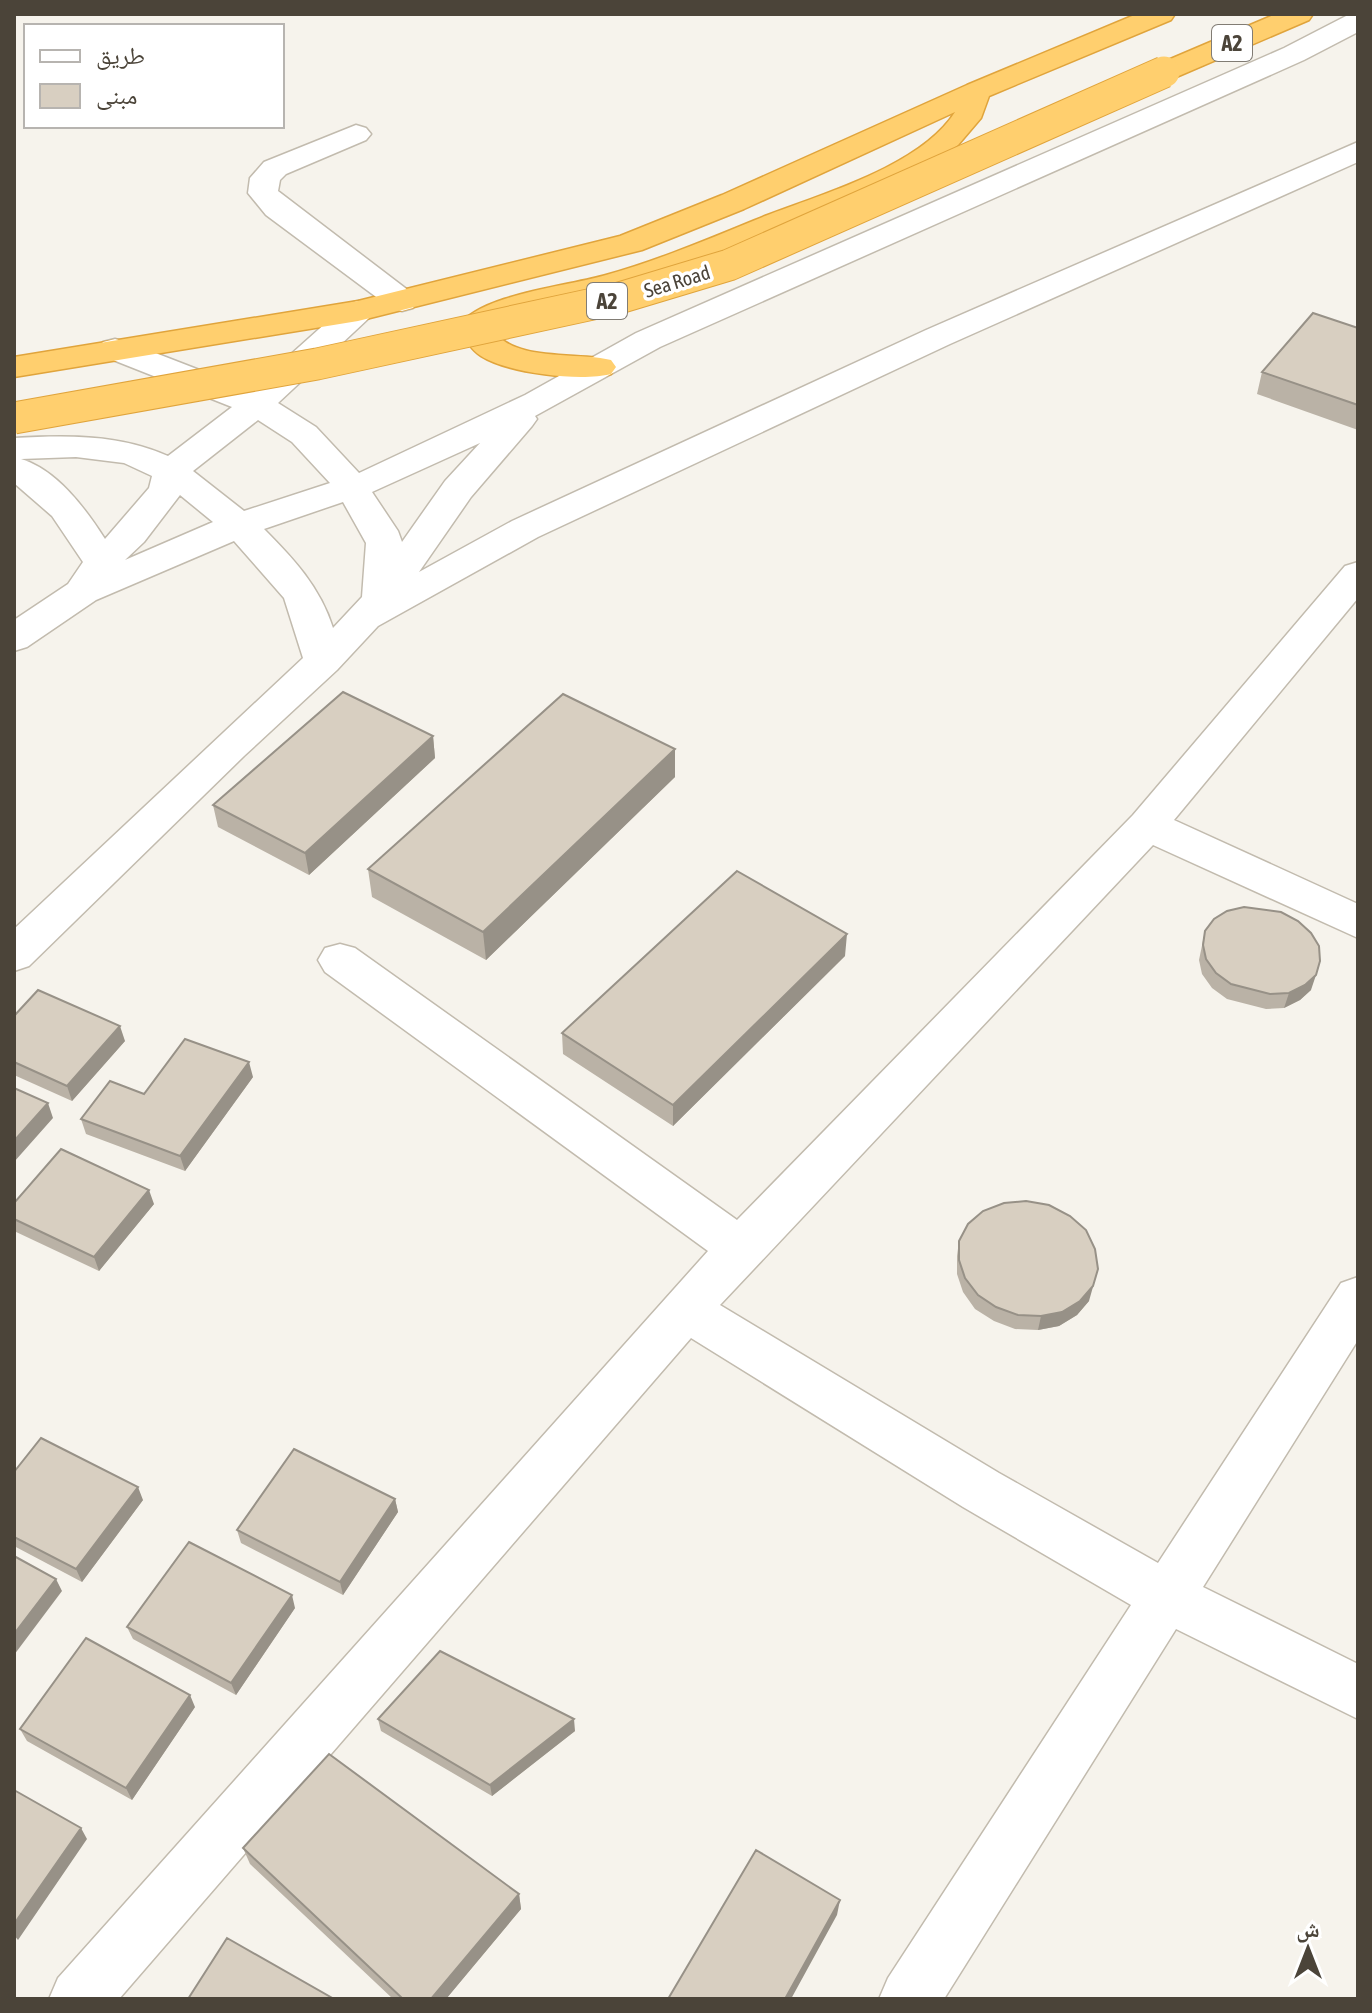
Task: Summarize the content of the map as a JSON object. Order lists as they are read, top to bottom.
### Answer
{
  "streets": {
    "highway": ["A2", "Sea Road"]
  },
  "legend": ["طريق", "مبنى"],
  "north": "top"
}
